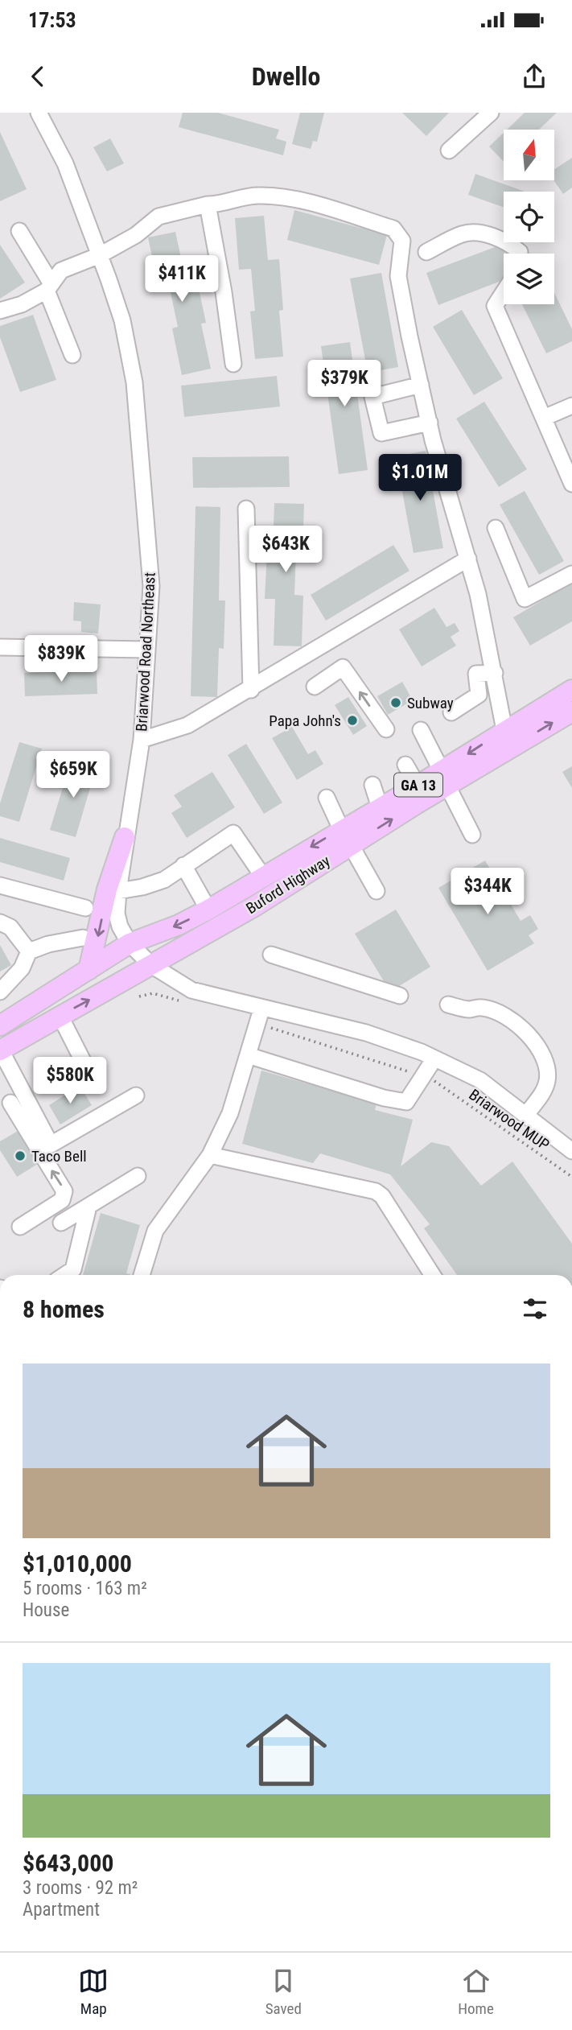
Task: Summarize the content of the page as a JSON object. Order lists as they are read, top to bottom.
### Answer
{
  "streets": {
    "main road": ["GA 13", "Buford Highway"],
    "street": ["Briarwood Road Northeast"],
    "path": ["Briarwood MUP"]
  },
  "crossings": [
    ["Briarwood Road Northeast", "Buford Highway"]
  ],
  "places": ["Subway", "Papa John's", "Taco Bell"],
  "north": "top",
  "page": {
    "status": "17:53",
    "header": "Dwello",
    "price": [
      "$411K",
      "$379K",
      "$1.01M",
      "$643K",
      "$839K",
      "$659K",
      "$344K",
      "$580K"
    ],
    "heading": "8 homes",
    "list": [
      {
        "name": "$1,010,000",
        "note": "5 rooms · 163 m² · House"
      },
      {
        "name": "$643,000",
        "note": "3 rooms · 92 m² · Apartment"
      }
    ],
    "tabs": ["Map", "Saved", "Home"]
  }
}
